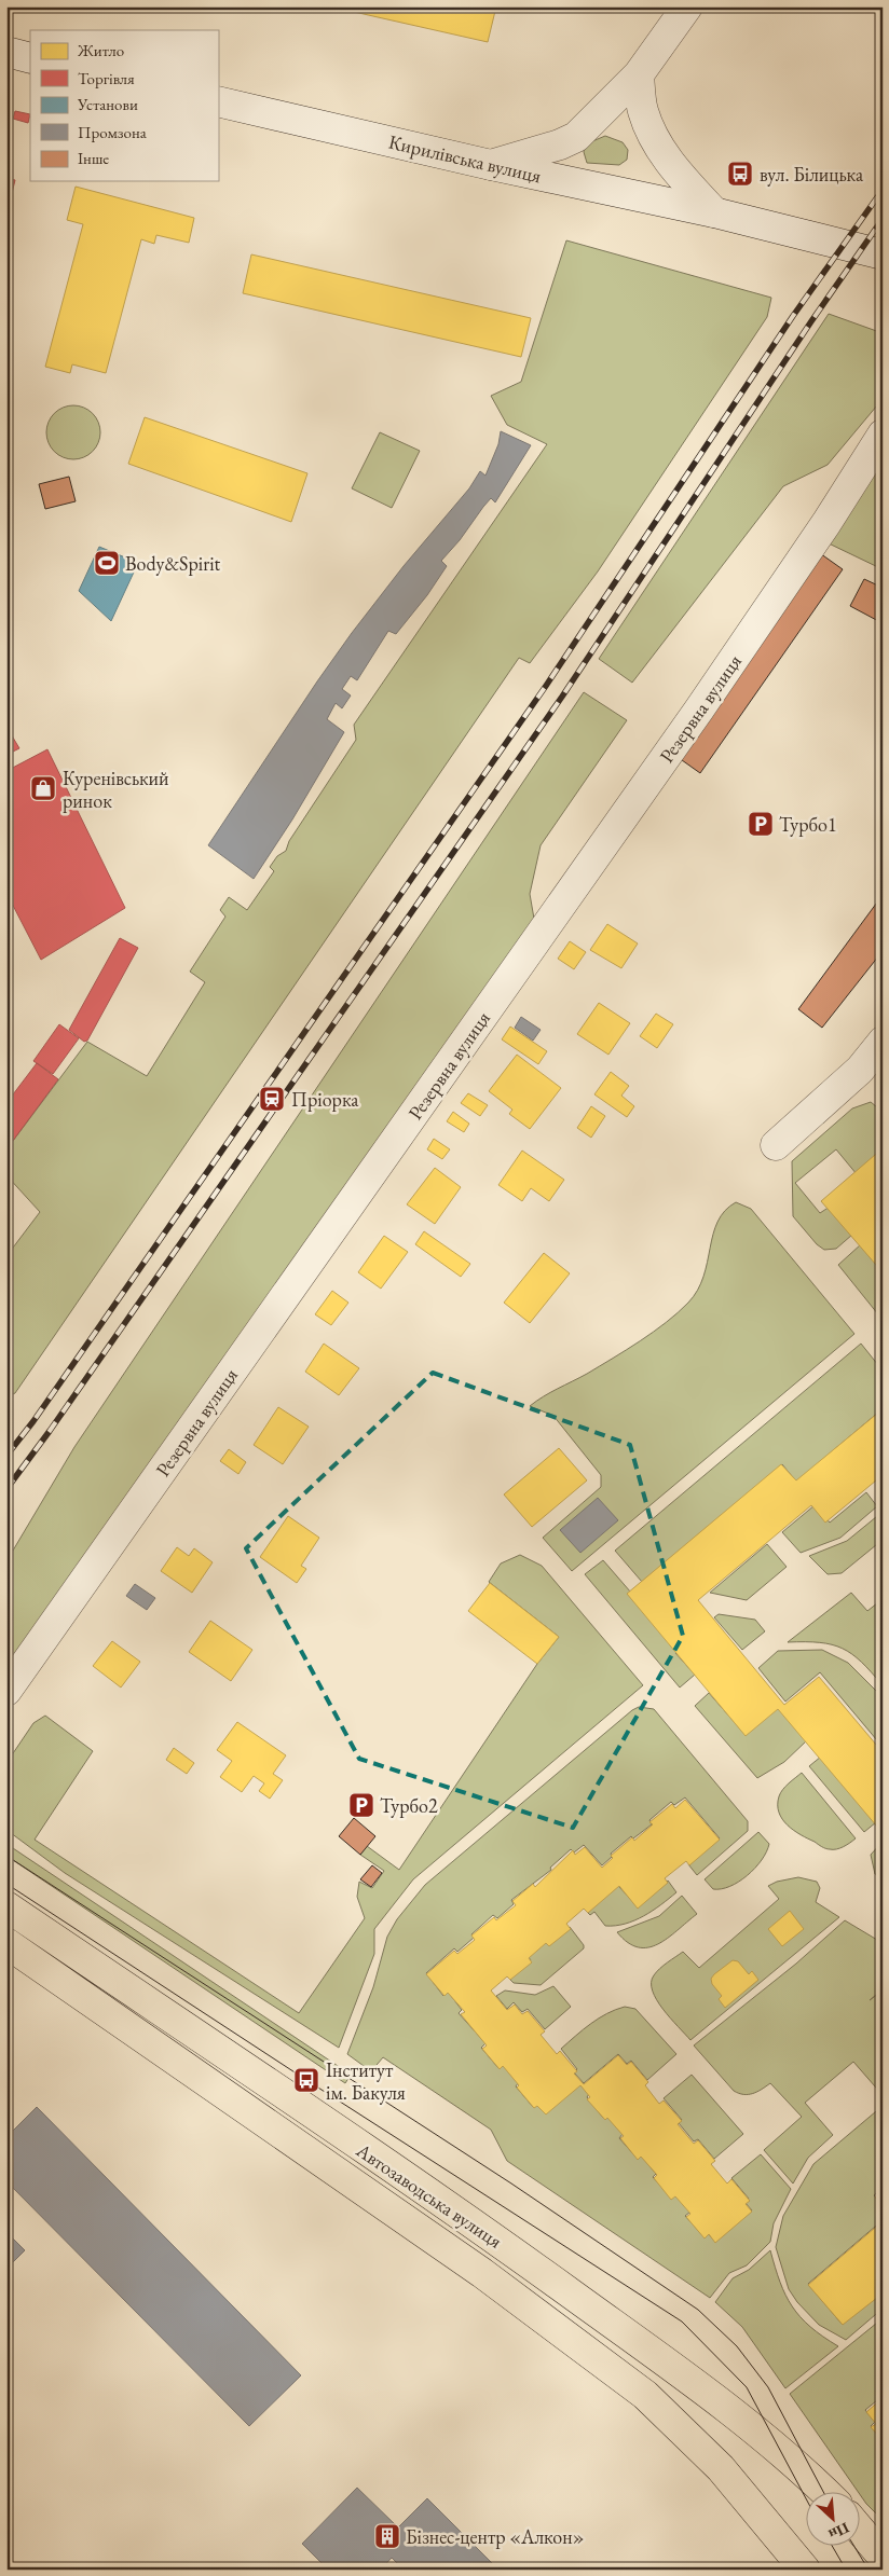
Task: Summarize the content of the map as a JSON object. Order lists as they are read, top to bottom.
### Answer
{
  "streets": {
    "main road": ["Автозаводська вулиця"],
    "street": ["Кирилівська вулиця", "Резервна вулиця"]
  },
  "places": {
    "bus stop": ["вул. Білицька", "Інститут ім. Бакуля"],
    "sports": ["Body&Spirit"],
    "shop": ["Куренівський ринок"],
    "parking": ["Турбо1", "Турбо2"],
    "station": ["Пріорка"],
    "building": ["Бізнес-центр «Алкон»"]
  },
  "legend": [
    "Житло",
    "Торгівля",
    "Установи",
    "Промзона",
    "Інше"
  ],
  "north": "bottom right"
}
